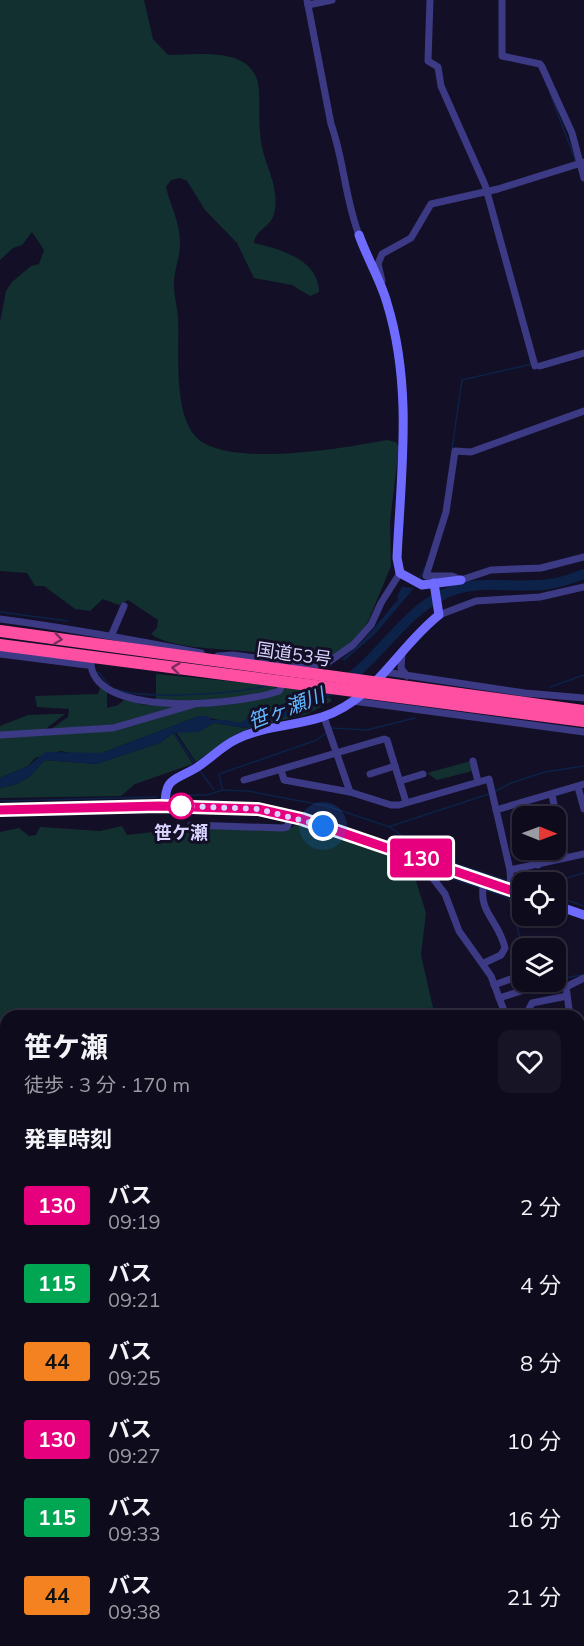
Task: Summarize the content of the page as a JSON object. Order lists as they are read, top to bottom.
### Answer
{
  "streets": {
    "highway": ["国道53号"]
  },
  "water": ["笹ヶ瀬川"],
  "places": ["笹ケ瀬"],
  "lines": ["bus line 130"],
  "north": "right",
  "page": {
    "on_map": "130",
    "heading": [
      ["笹ケ瀬", "徒歩 · 3 分 · 170 m"],
      "発車時刻"
    ],
    "list": [
      {
        "mark": "130",
        "name": "バス",
        "note": "09:19",
        "value": "2 分"
      },
      {
        "mark": "115",
        "name": "バス",
        "note": "09:21",
        "value": "4 分"
      },
      {
        "mark": "44",
        "name": "バス",
        "note": "09:25",
        "value": "8 分"
      },
      {
        "mark": "130",
        "name": "バス",
        "note": "09:27",
        "value": "10 分"
      },
      {
        "mark": "115",
        "name": "バス",
        "note": "09:33",
        "value": "16 分"
      },
      {
        "mark": "44",
        "name": "バス",
        "note": "09:38",
        "value": "21 分"
      }
    ]
  }
}
